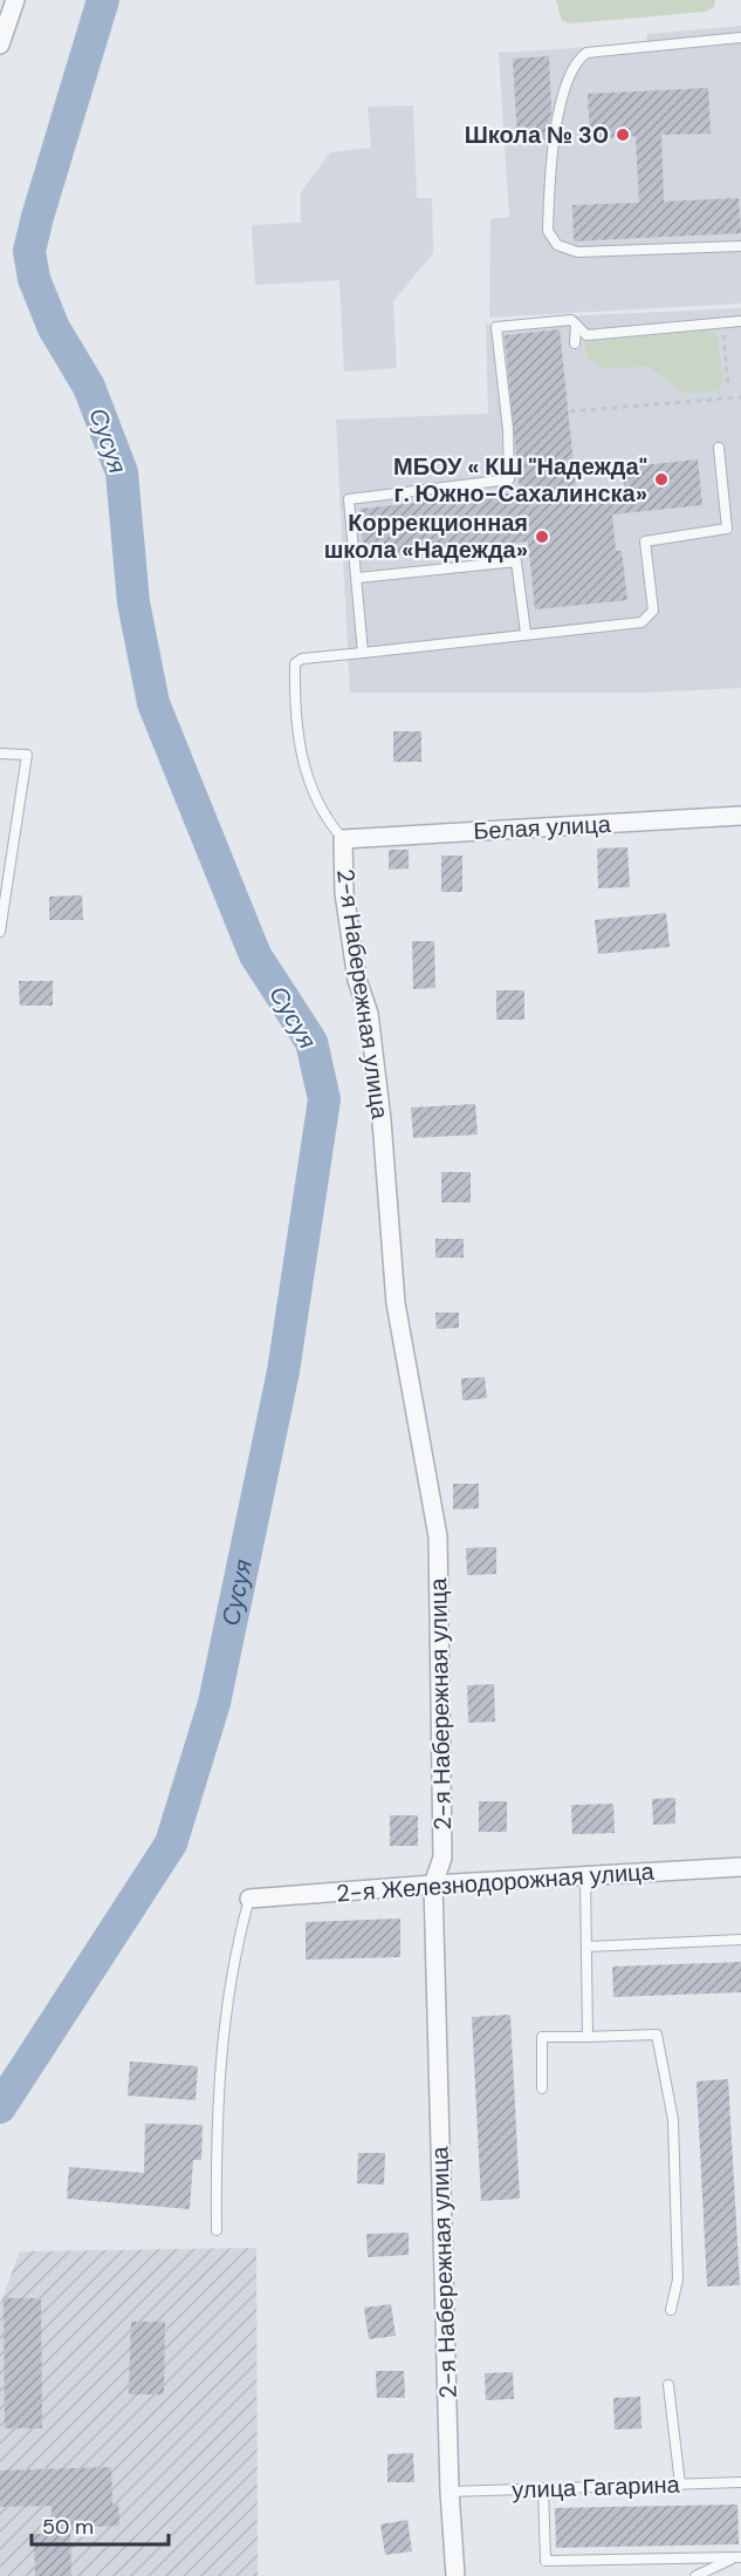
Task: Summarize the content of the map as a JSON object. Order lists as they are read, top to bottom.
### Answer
{
  "streets": {
    "street": ["Белая улица", "2-я Набережная улица", "2-я Железнодорожная улица"],
    "lane": ["улица Гагарина"]
  },
  "crossings": [
    ["Белая улица", "2-я Набережная улица"],
    ["2-я Набережная улица", "2-я Железнодорожная улица"],
    ["2-я Набережная улица", "улица Гагарина"]
  ],
  "water": ["Сусуя"],
  "places": ["Школа № 30", "МБОУ « КШ \"Надежда\" г. Южно-Сахалинска»", "Коррекционная школа «Надежда»"],
  "scale_bar": "50 m"
}
